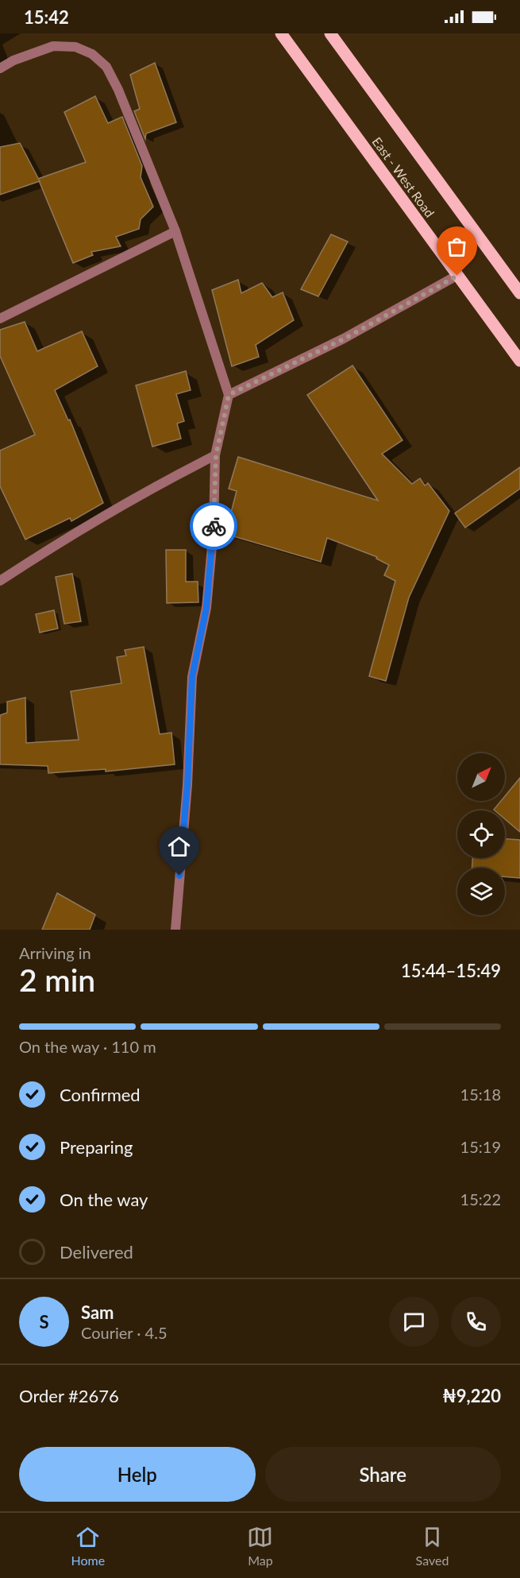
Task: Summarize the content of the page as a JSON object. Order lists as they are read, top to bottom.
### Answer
{
  "streets": {
    "main road": ["East - West Road"]
  },
  "north": "top right",
  "page": {
    "status": "15:42",
    "heading": ["2 min", "Arriving in", "15:44–15:49"],
    "panel": [
      "Sam",
      "Courier · 4.5",
      "Order #2676",
      "₦9,220"
    ],
    "bar": "On the way · 110 m",
    "list": [
      ["Confirmed", "15:18"],
      ["Preparing", "15:19"],
      ["On the way", "15:22"],
      "Delivered"
    ],
    "round": "S",
    "buttons": ["Help", "Share"],
    "tabs": ["Home", "Map", "Saved"]
  }
}
